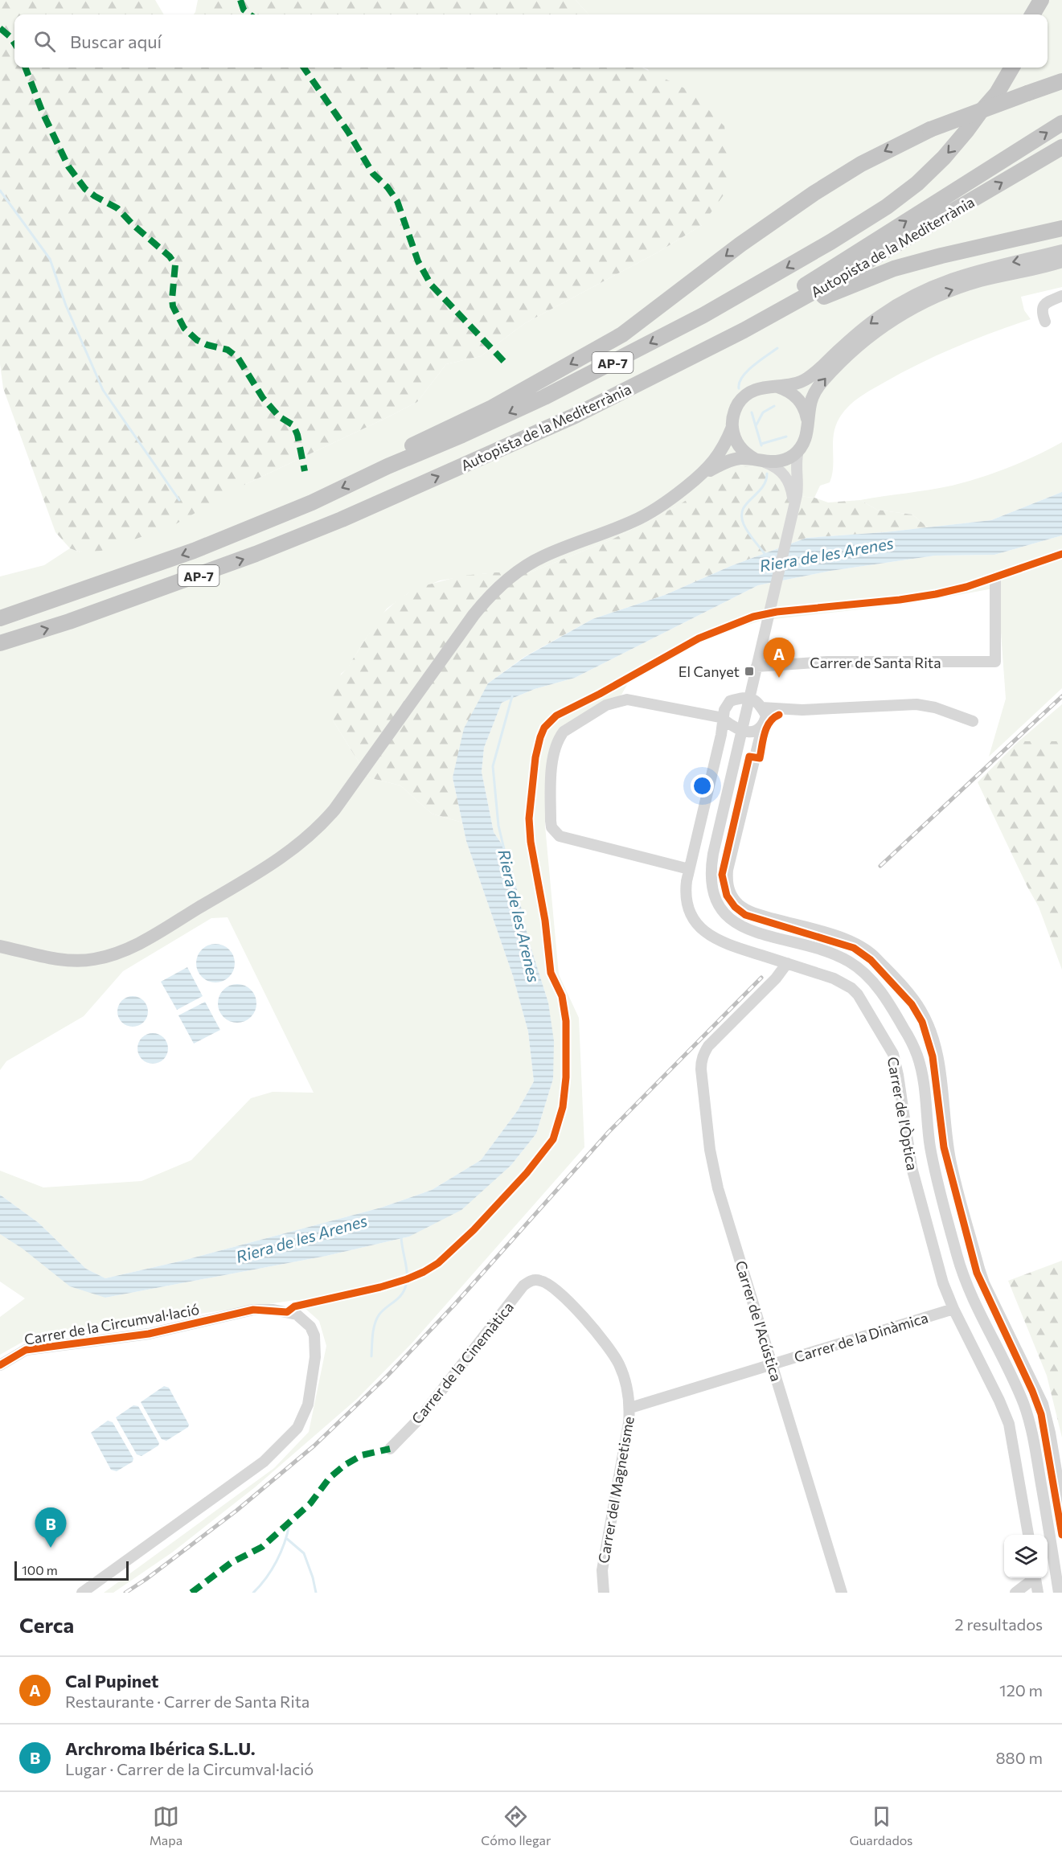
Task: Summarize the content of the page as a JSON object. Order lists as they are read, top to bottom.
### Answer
{
  "streets": {
    "highway": ["Autopista de la Mediterrània", "AP-7"],
    "street": [
      "Carrer de Santa Rita",
      "Carrer de l'Òptica",
      "Carrer de l'Acústica",
      "Carrer de la Circumval·lació",
      "Carrer de la Dinàmica",
      "Carrer de la Cinemàtica",
      "Carrer del Magnetisme"
    ]
  },
  "crossings": [
    ["Carrer de l'Òptica", "Carrer de l'Acústica"],
    ["Carrer de l'Òptica", "Carrer de la Dinàmica"],
    ["Carrer de l'Acústica", "Carrer de la Dinàmica"],
    ["Carrer de la Dinàmica", "Carrer del Magnetisme"],
    ["Carrer de la Cinemàtica", "Carrer del Magnetisme"]
  ],
  "water": ["Riera de les Arenes"],
  "places": {
    "transit": ["El Canyet"]
  },
  "scale_bar": "100 m",
  "page": {
    "search": "Buscar aquí",
    "pins": ["A", "B"],
    "scale": "100 m",
    "heading": ["Cerca", "2 resultados"],
    "list": [
      {
        "mark": "A",
        "name": "Cal Pupinet",
        "note": "Restaurante · Carrer de Santa Rita",
        "value": "120 m"
      },
      {
        "mark": "B",
        "name": "Archroma Ibérica S.L.U.",
        "note": "Lugar · Carrer de la Circumval·lació",
        "value": "880 m"
      }
    ],
    "nav": ["Mapa", "Cómo llegar", "Guardados"]
  }
}
